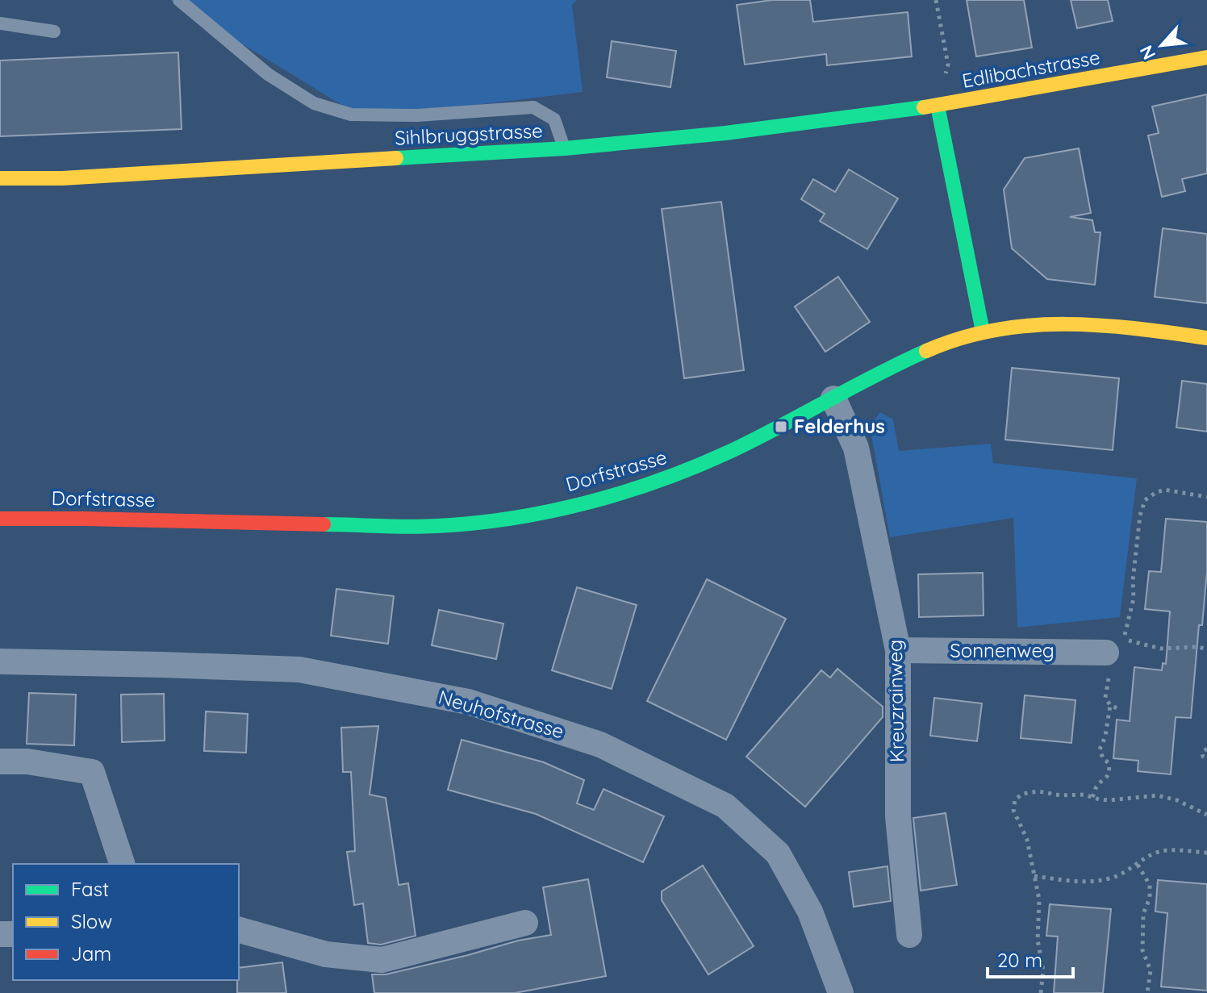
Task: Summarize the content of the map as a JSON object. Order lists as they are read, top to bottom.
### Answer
{
  "streets": {
    "street": [
      "Edlibachstrasse",
      "Sihlbruggstrasse",
      "Dorfstrasse",
      "Sonnenweg",
      "Kreuzrainweg",
      "Neuhofstrasse"
    ]
  },
  "crossings": [
    ["Edlibachstrasse", "Sihlbruggstrasse"],
    ["Dorfstrasse", "Kreuzrainweg"],
    ["Sonnenweg", "Kreuzrainweg"]
  ],
  "places": {
    "transit": ["Felderhus"]
  },
  "legend": ["Fast", "Slow", "Jam"],
  "scale_bar": "20 m",
  "north": "bottom left"
}
